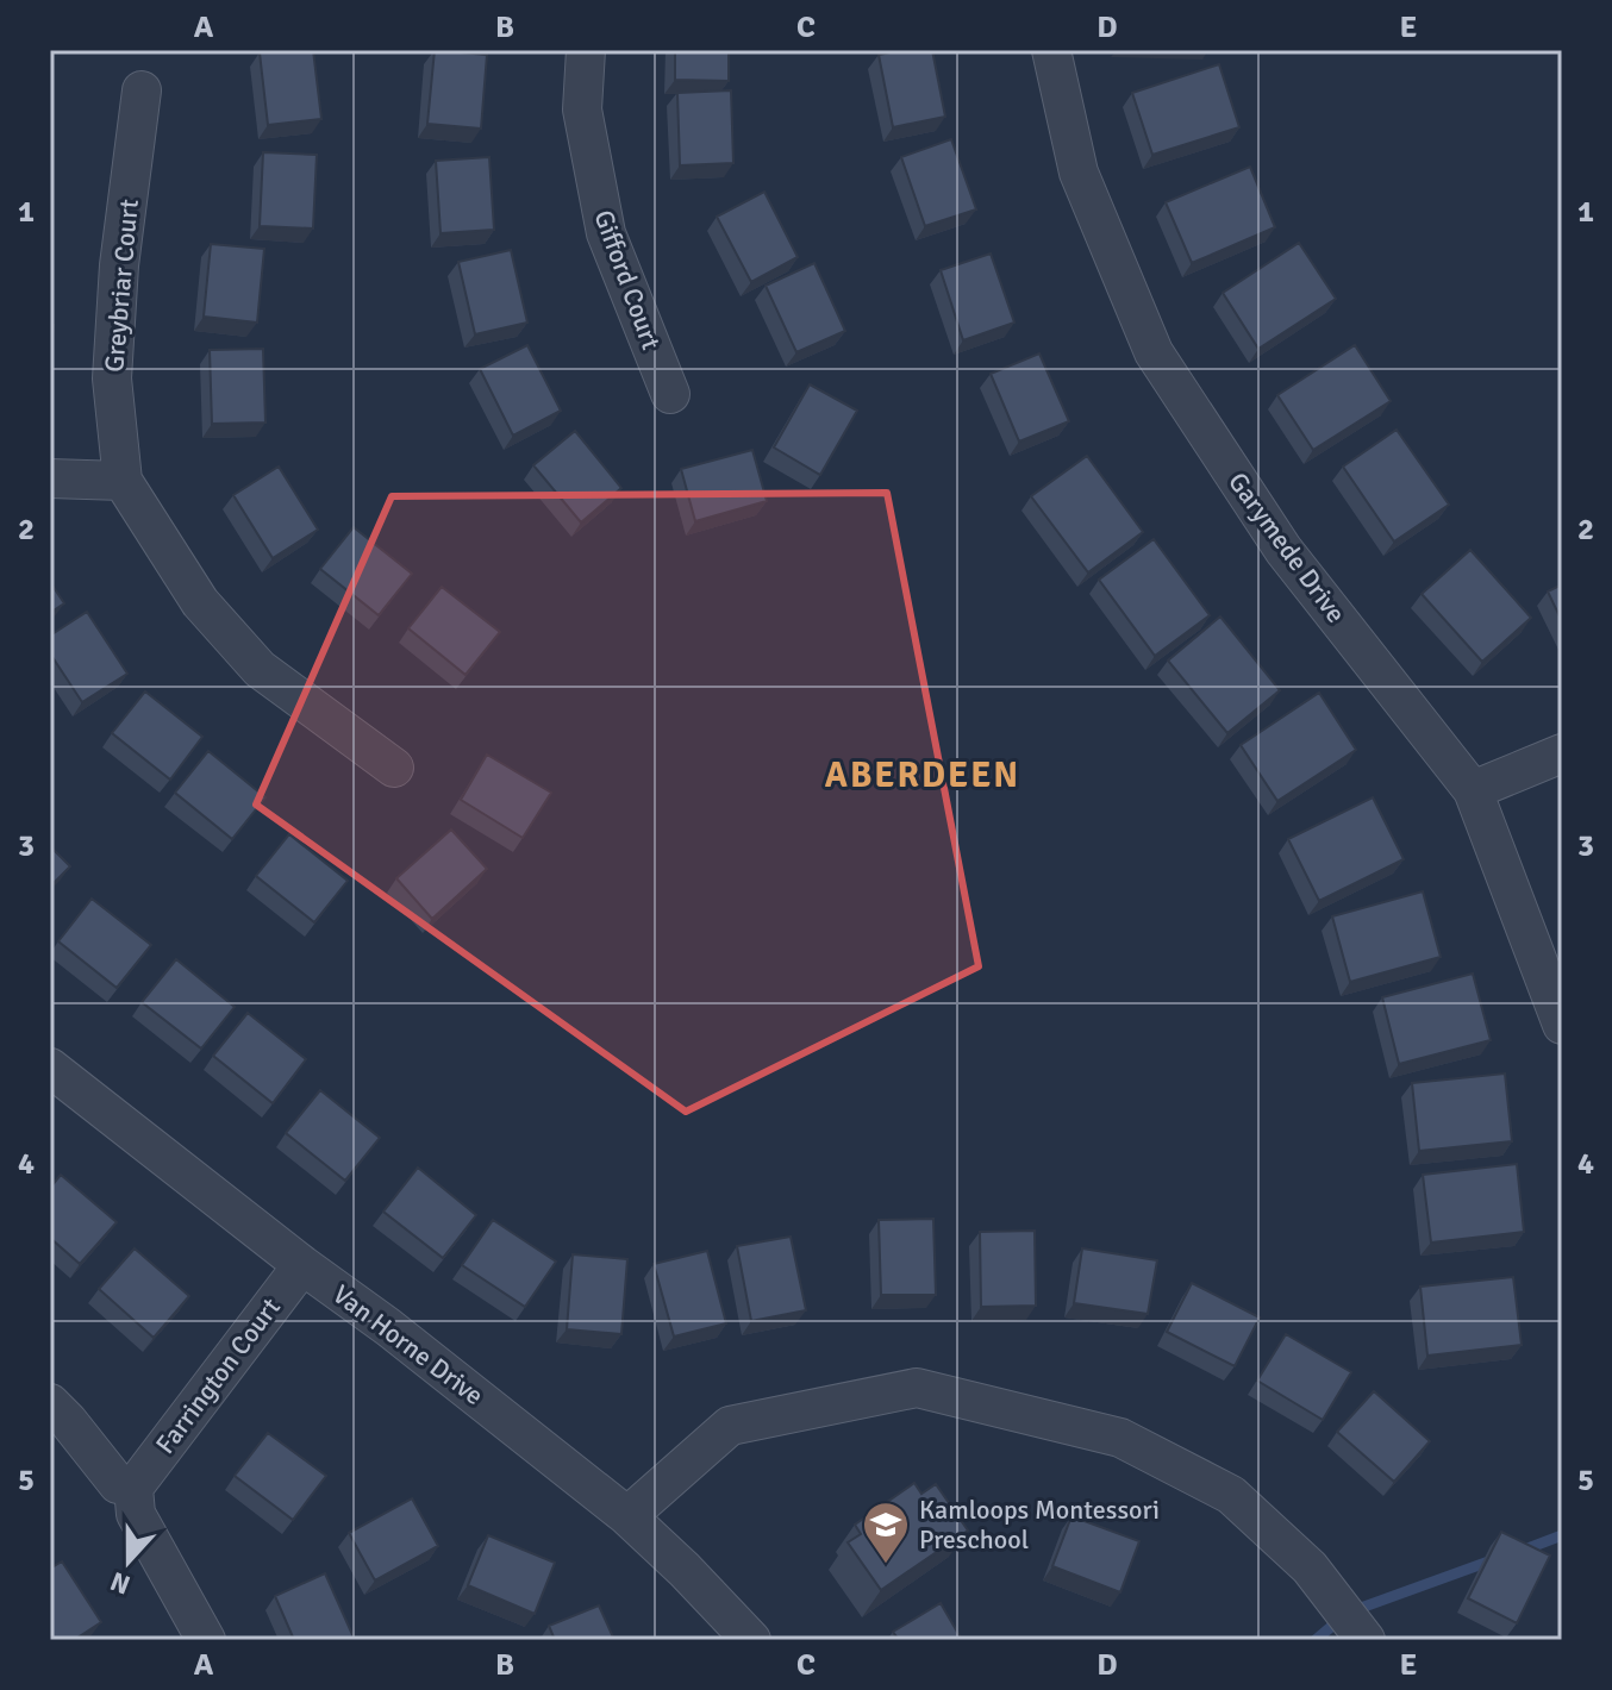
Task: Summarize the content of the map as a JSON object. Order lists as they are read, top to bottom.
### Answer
{
  "streets": {
    "street": [
      "Gifford Court",
      "Greybriar Court",
      "Garymede Drive",
      "Van Horne Drive",
      "Farrington Court"
    ]
  },
  "crossings": [
    ["Van Horne Drive", "Farrington Court"]
  ],
  "districts": ["ABERDEEN"],
  "places": {
    "school or university": ["Kamloops Montessori Preschool"]
  },
  "north": "bottom",
  "grid": {
    "columns": [
      "A",
      "B",
      "C",
      "D",
      "E"
    ],
    "rows": [
      "1",
      "2",
      "3",
      "4",
      "5"
    ]
  }
}
